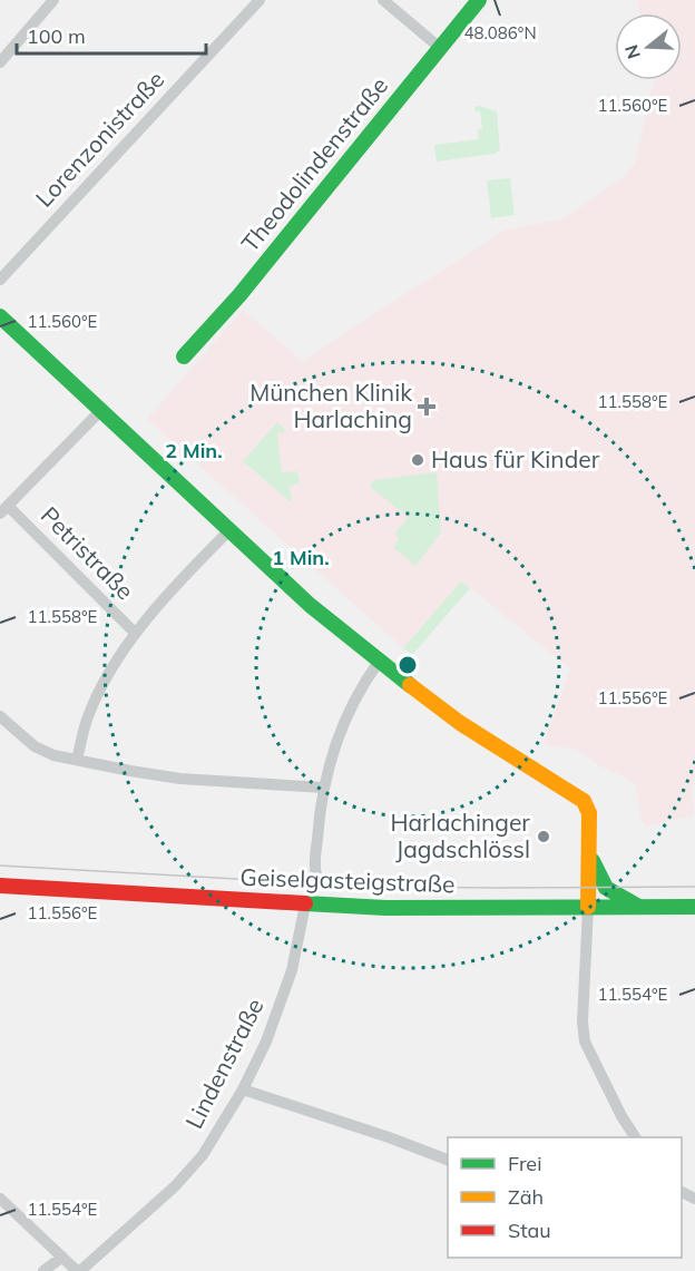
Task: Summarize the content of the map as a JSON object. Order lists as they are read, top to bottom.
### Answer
{
  "streets": {
    "street": [
      "Lorenzonistraße",
      "Theodolindenstraße",
      "Petristraße",
      "Geiselgasteigstraße",
      "Lindenstraße"
    ]
  },
  "crossings": [
    ["Geiselgasteigstraße", "Lindenstraße"]
  ],
  "places": {
    "health": ["München Klinik Harlaching"],
    "other": ["Haus für Kinder", "Harlachinger Jagdschlössl"]
  },
  "legend": ["Frei", "Zäh", "Stau"],
  "scale_bar": "100 m",
  "north": "left",
  "coordinates": [
    "48.086°N",
    "11.560°E",
    "11.558°E",
    "11.556°E",
    "11.554°E"
  ],
  "rings": ["2 Min.", "1 Min."]
}
